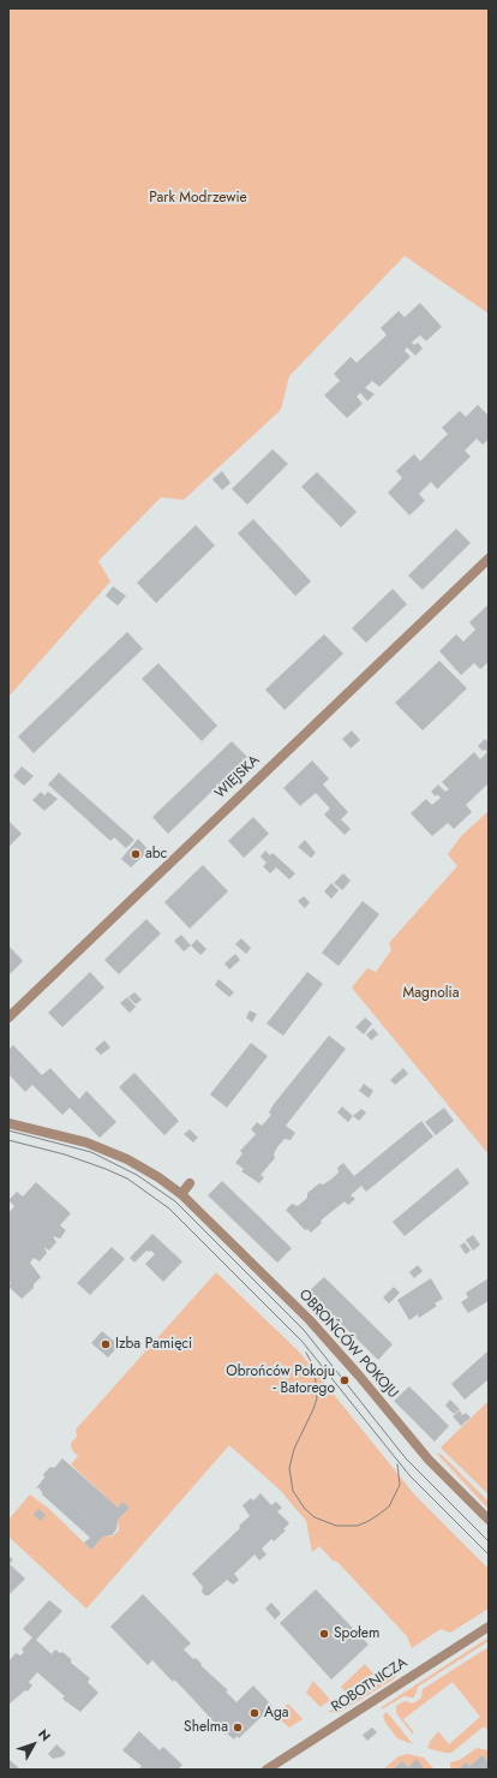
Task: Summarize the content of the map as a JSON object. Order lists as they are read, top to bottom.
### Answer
{
  "streets": {
    "street": ["WIEJSKA", "OBROŃCÓW POKOJU", "ROBOTNICZA"]
  },
  "parks": ["Park Modrzewie", "Magnolia"],
  "places": [
    "abc",
    "Izba Pamięci",
    "Obrońców Pokoju - Batorego",
    "Społem",
    "Aga",
    "Shelma"
  ],
  "north": "top right"
}
